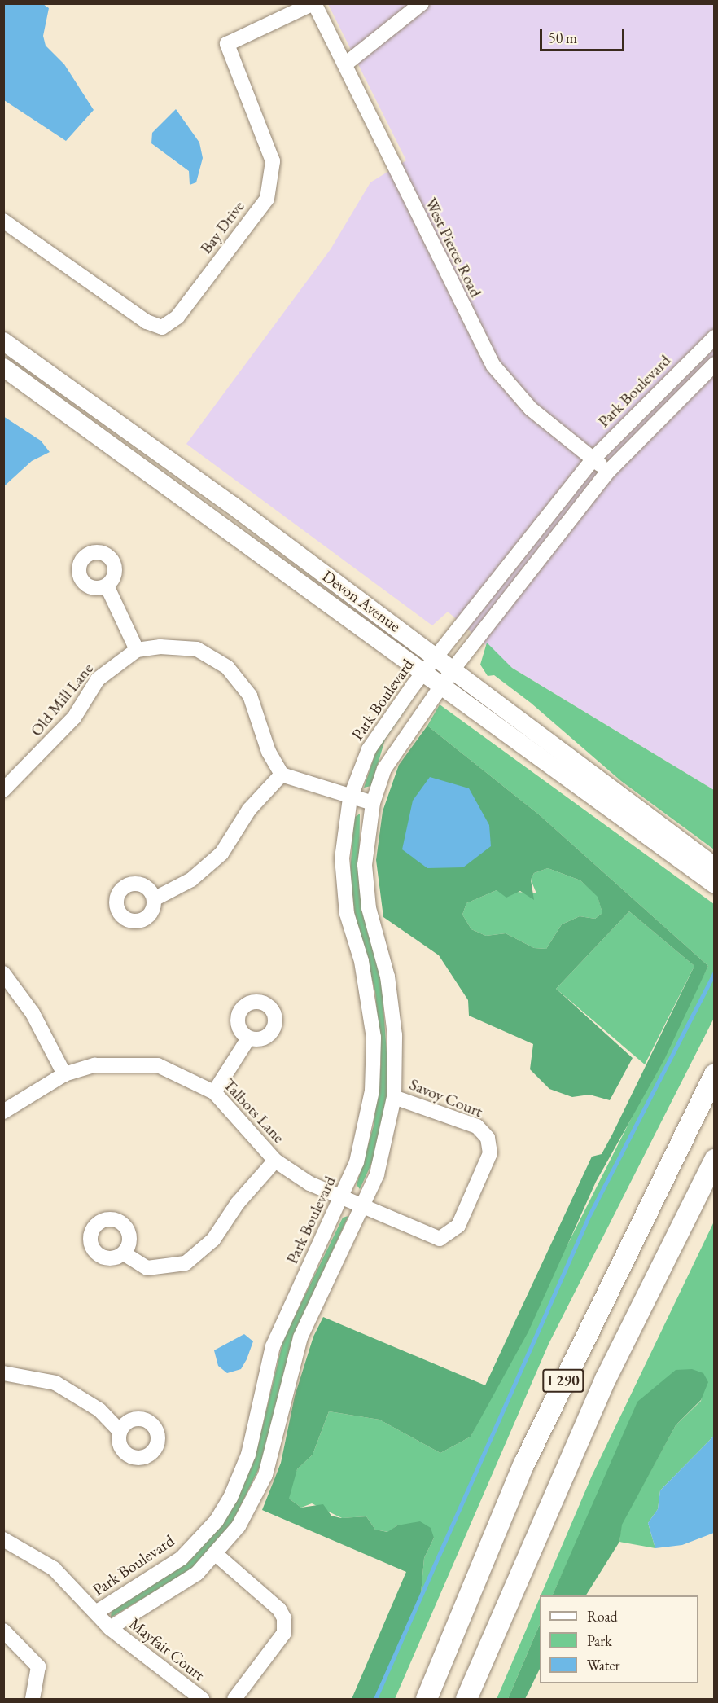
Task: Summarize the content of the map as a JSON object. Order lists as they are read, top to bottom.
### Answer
{
  "streets": {
    "highway": ["I 290"],
    "main road": ["Devon Avenue"],
    "street": [
      "Bay Drive",
      "West Pierce Road",
      "Park Boulevard",
      "Old Mill Lane",
      "Savoy Court",
      "Talbots Lane",
      "Mayfair Court"
    ]
  },
  "crossings": [
    ["Bay Drive", "West Pierce Road"],
    ["West Pierce Road", "Park Boulevard"],
    ["Park Boulevard", "Devon Avenue"],
    ["Park Boulevard", "Talbots Lane"],
    ["Park Boulevard", "Mayfair Court"],
    ["Savoy Court", "Talbots Lane"]
  ],
  "legend": ["Road", "Park", "Water"],
  "scale_bar": "50 m"
}
